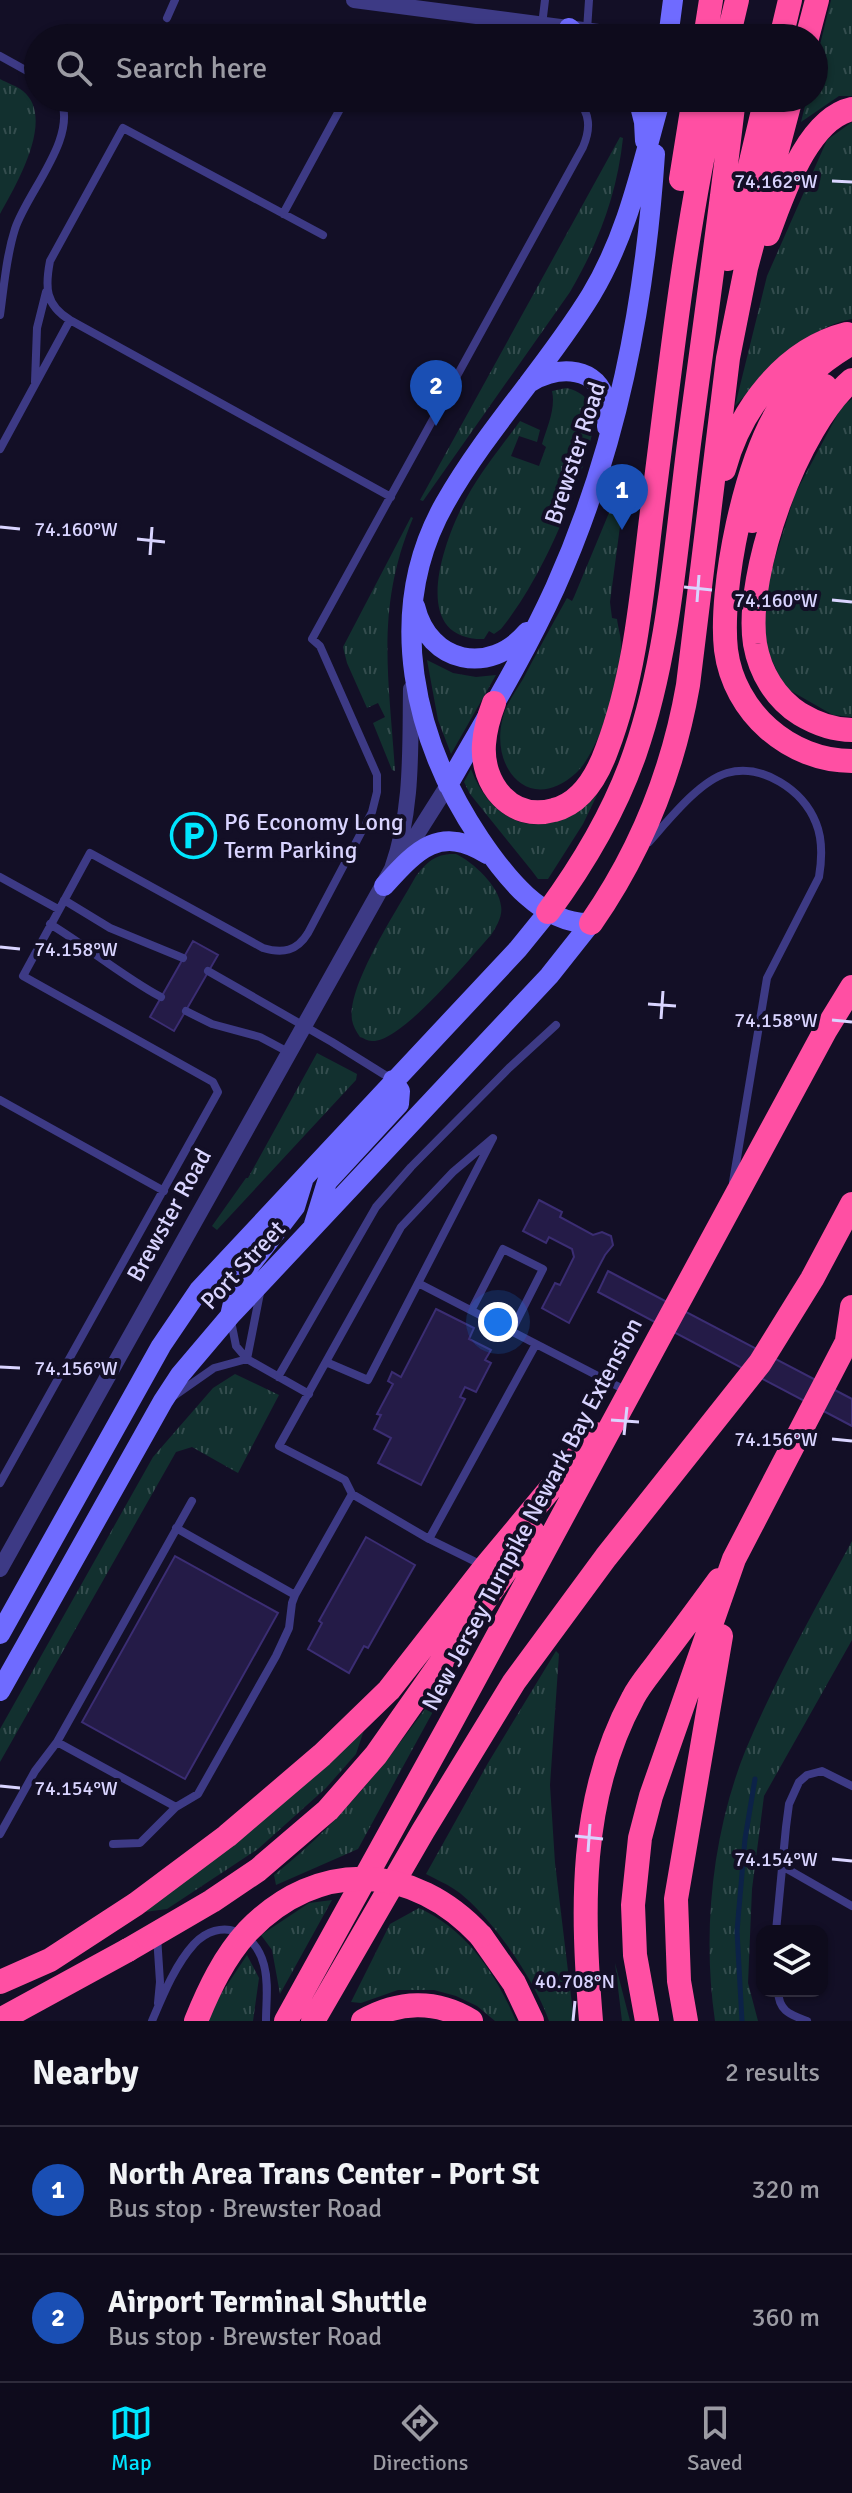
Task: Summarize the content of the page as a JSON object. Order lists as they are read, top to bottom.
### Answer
{
  "streets": {
    "highway": ["New Jersey Turnpike Newark Bay Extension"],
    "street": ["Brewster Road", "Port Street"]
  },
  "crossings": [
    ["Brewster Road", "Port Street"]
  ],
  "places": {
    "parking": ["P6 Economy Long Term Parking"]
  },
  "page": {
    "search": "Search here",
    "pins": ["2", "1"],
    "heading": ["Nearby", "2 results"],
    "list": [
      {
        "mark": "1",
        "name": "North Area Trans Center - Port St",
        "note": "Bus stop · Brewster Road",
        "value": "320 m"
      },
      {
        "mark": "2",
        "name": "Airport Terminal Shuttle",
        "note": "Bus stop · Brewster Road",
        "value": "360 m"
      }
    ],
    "nav": ["Map", "Directions", "Saved"]
  },
  "coordinates": [
    "74.162°W",
    "74.160°W",
    "74.158°W",
    "74.156°W",
    "74.154°W",
    "40.708°N"
  ]
}
